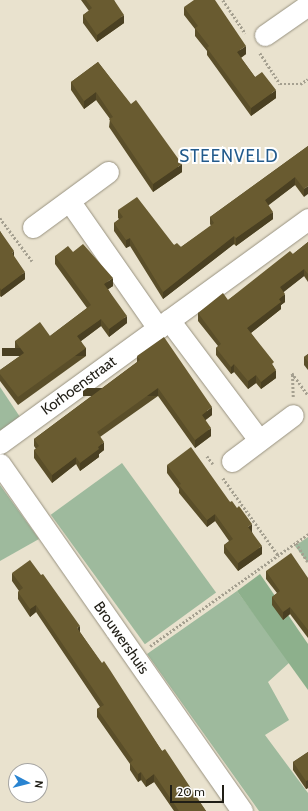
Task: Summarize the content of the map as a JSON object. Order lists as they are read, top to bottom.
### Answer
{
  "streets": {
    "street": ["Korhoenstraat", "Brouwershuis"]
  },
  "districts": ["STEENVELD"],
  "scale_bar": "20 m",
  "north": "right"
}
